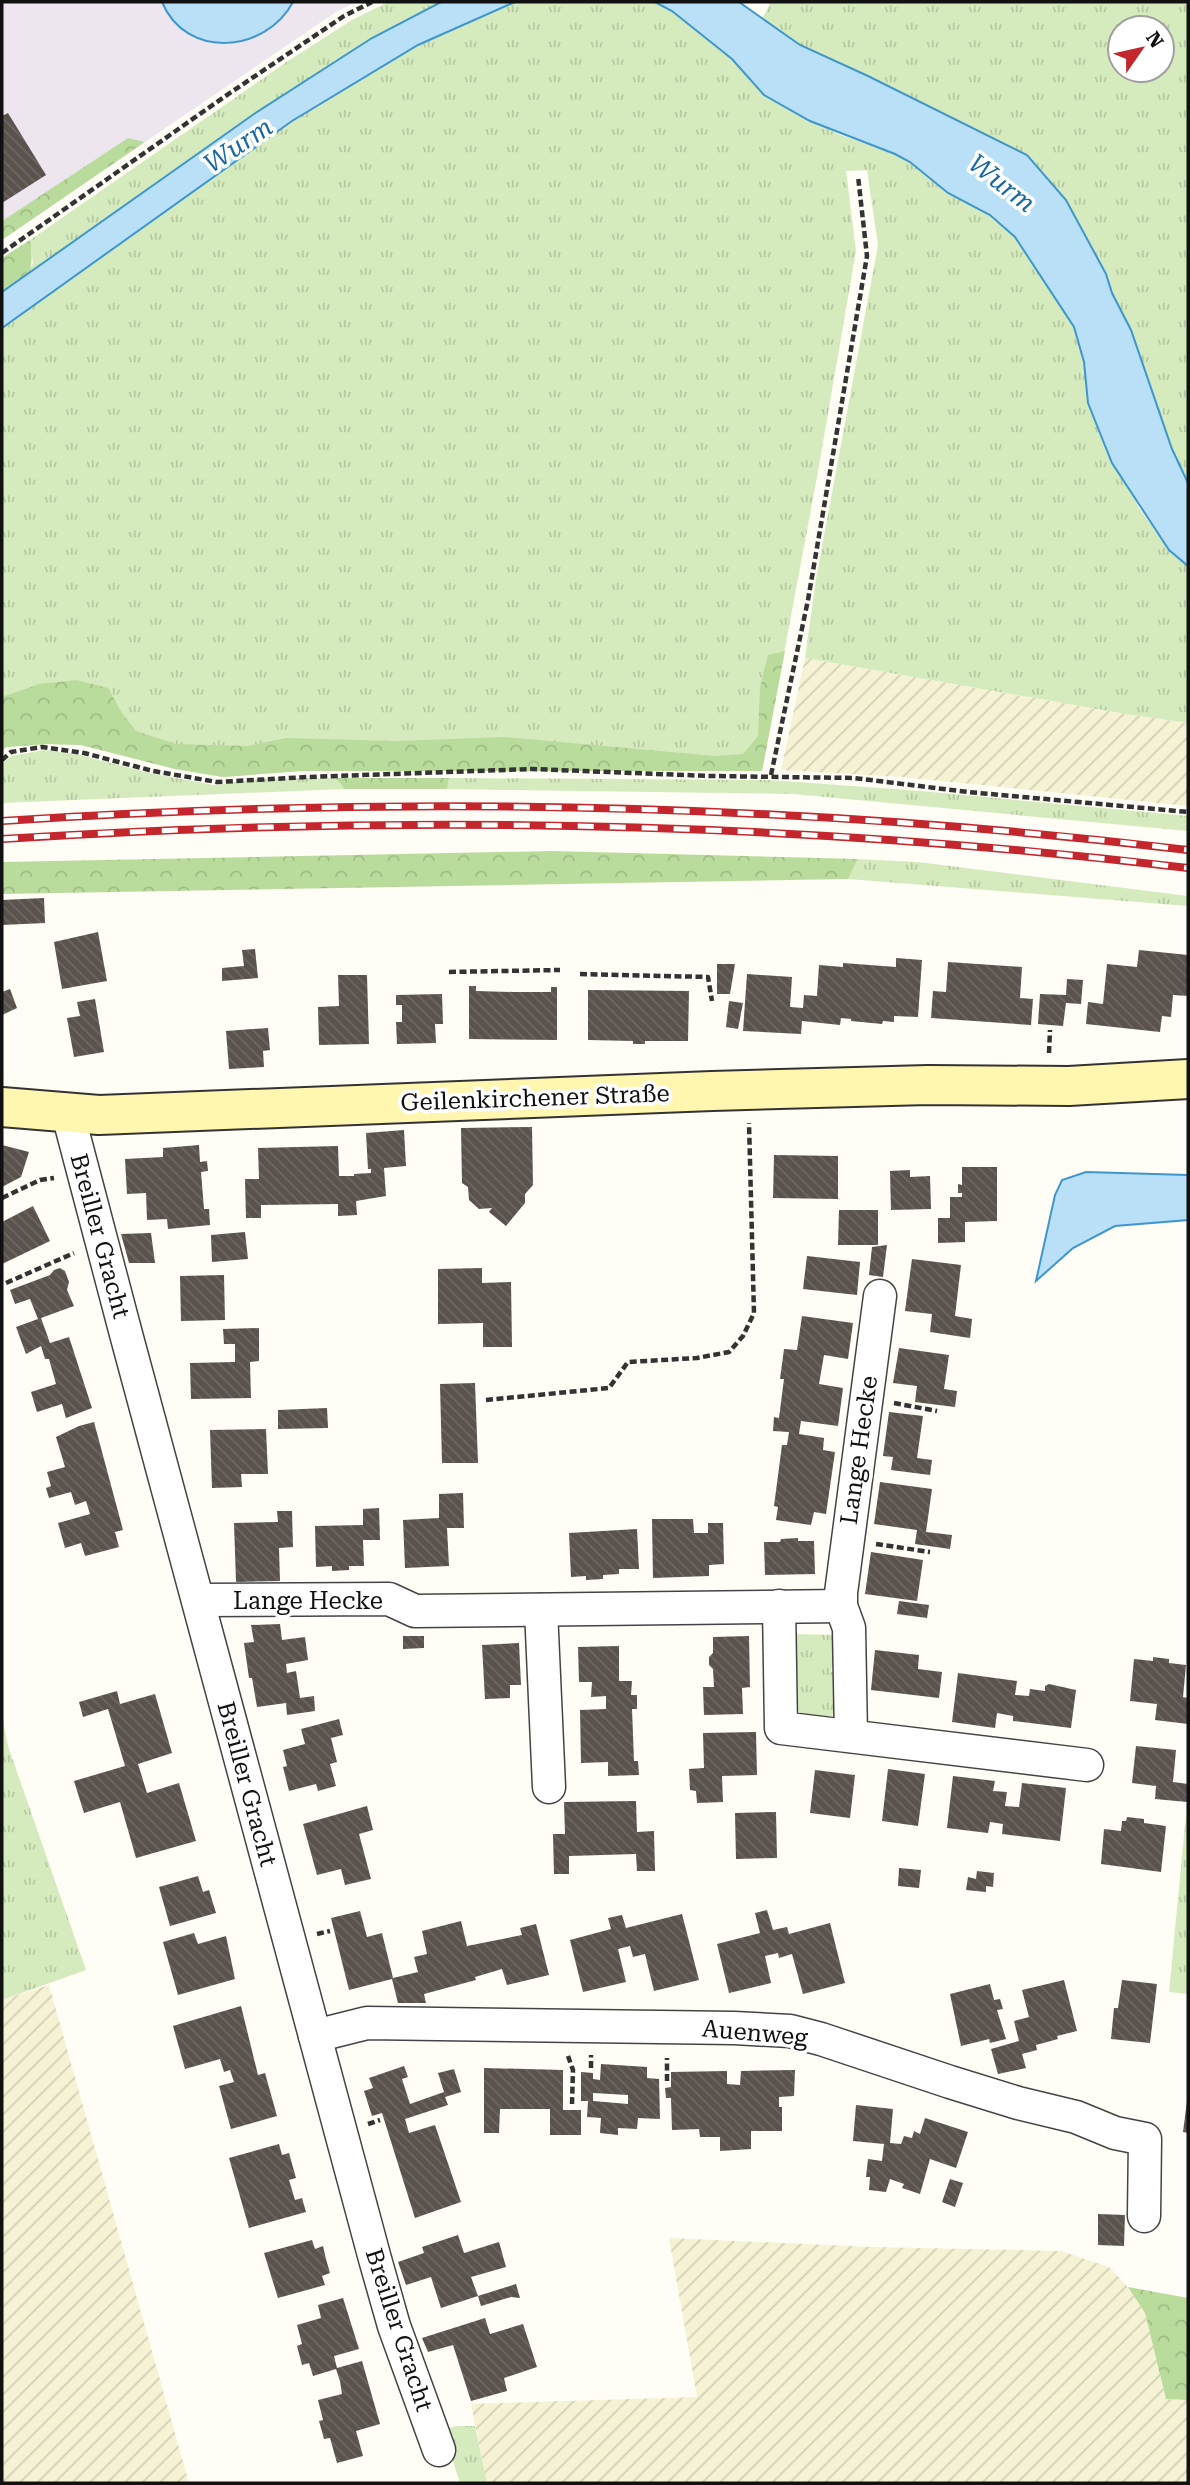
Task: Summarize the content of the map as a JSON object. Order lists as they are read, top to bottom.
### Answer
{
  "streets": {
    "main road": ["Geilenkirchener Straße"],
    "street": ["Breiller Gracht", "Lange Hecke", "Auenweg"]
  },
  "crossings": [
    ["Geilenkirchener Straße", "Breiller Gracht"],
    ["Breiller Gracht", "Lange Hecke"],
    ["Breiller Gracht", "Auenweg"]
  ],
  "water": ["Wurm"],
  "north": "top right"
}
